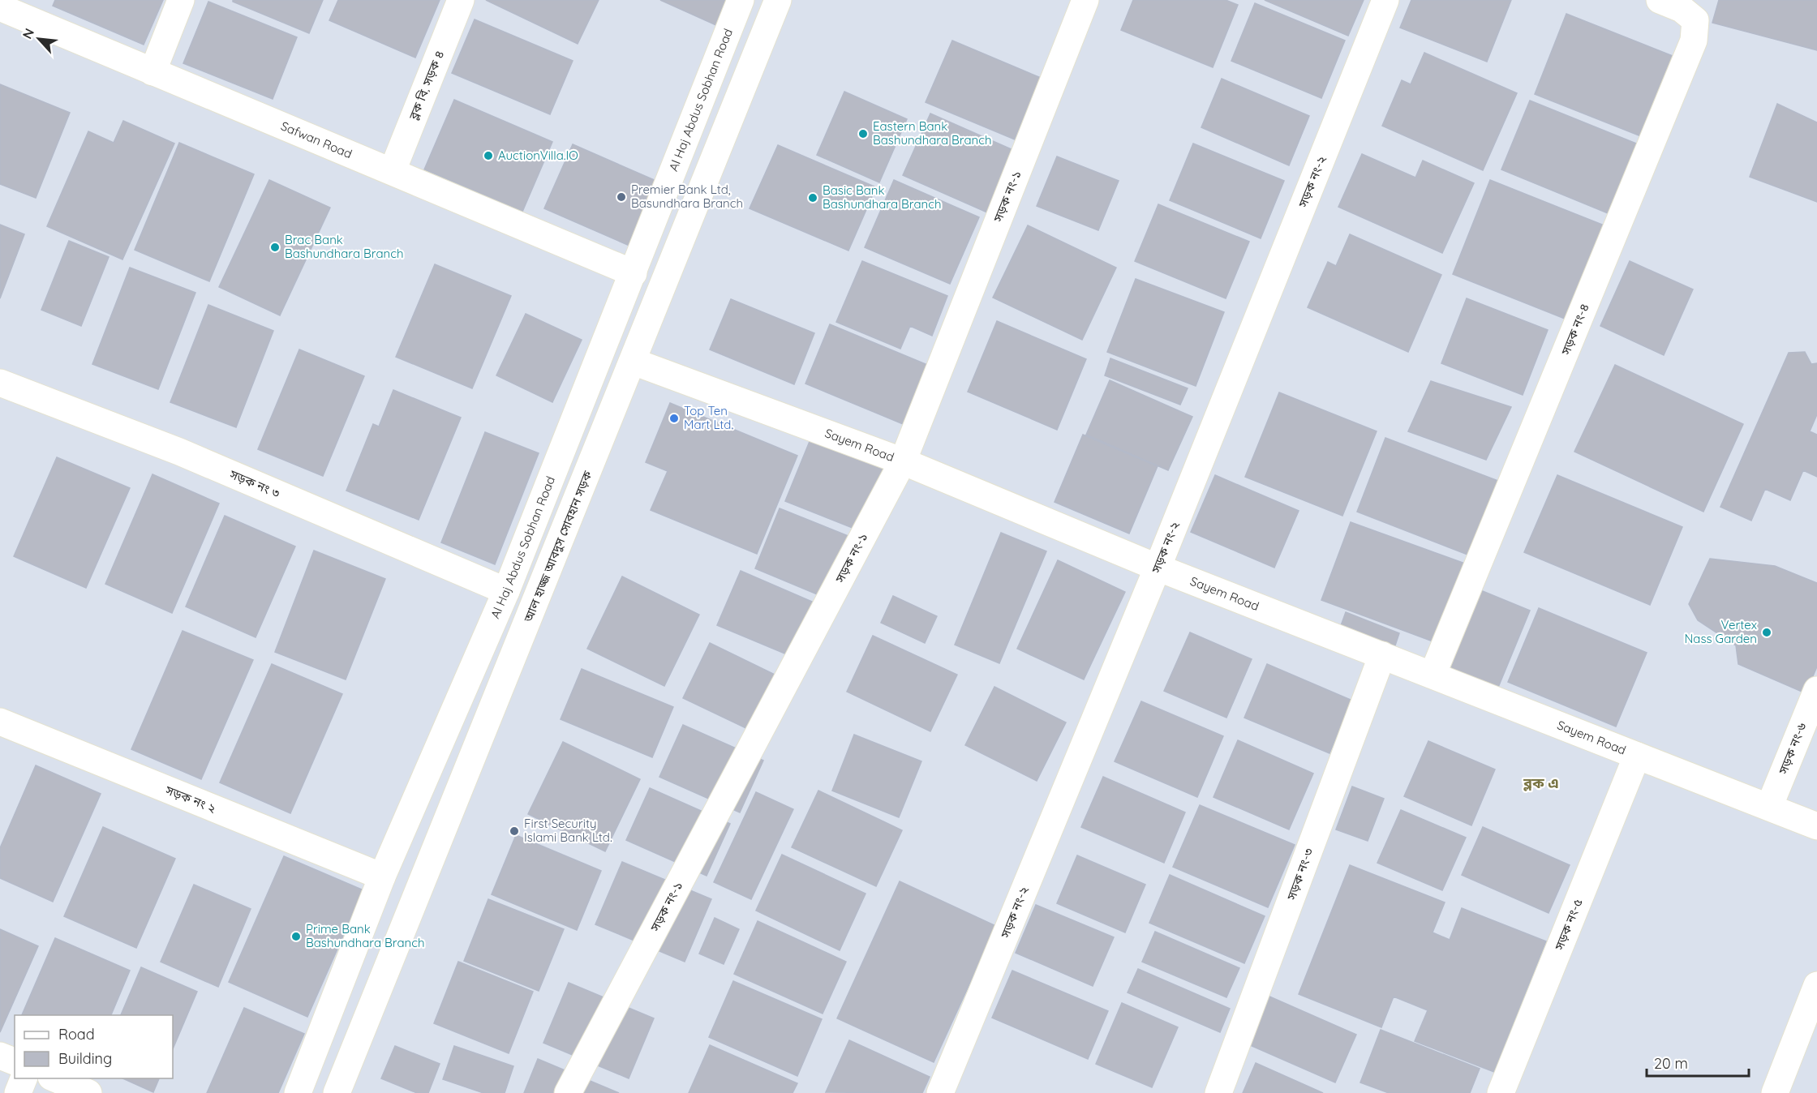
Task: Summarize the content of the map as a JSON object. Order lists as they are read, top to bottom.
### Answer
{
  "streets": {
    "street": [
      "ব্লক বি, সড়ক ৪",
      "Al Haj Abdus Sobhan Road",
      "Safwan Road",
      "সড়ক নং-২",
      "সড়ক নং-১",
      "সড়ক নং-৪",
      "Sayem Road",
      "সড়ক নং ৩",
      "আল হাজ্জ আবদুস সোবহান সড়ক",
      "সড়ক নং-৬",
      "সড়ক নং ২",
      "সড়ক নং-৩",
      "সড়ক নং-৫"
    ]
  },
  "crossings": [
    ["ব্লক বি, সড়ক ৪", "Safwan Road"],
    ["Al Haj Abdus Sobhan Road", "Safwan Road"],
    ["Al Haj Abdus Sobhan Road", "সড়ক নং ৩"],
    ["Al Haj Abdus Sobhan Road", "সড়ক নং ২"],
    ["সড়ক নং-২", "Sayem Road"],
    ["সড়ক নং-১", "Sayem Road"],
    ["সড়ক নং-৪", "Sayem Road"],
    ["Sayem Road", "আল হাজ্জ আবদুস সোবহান সড়ক"],
    ["Sayem Road", "সড়ক নং-৬"],
    ["Sayem Road", "সড়ক নং-৩"],
    ["Sayem Road", "সড়ক নং-৫"]
  ],
  "districts": ["ব্লক এ"],
  "places": [
    "Eastern Bank Bashundhara Branch",
    "AuctionVilla.IO",
    "Premier Bank Ltd, Basundhara Branch",
    "Basic Bank Bashundhara Branch",
    "Brac Bank Bashundhara Branch",
    "Top Ten Mart Ltd.",
    "Vertex Nass Garden",
    "First Security Islami Bank Ltd.",
    "Prime Bank Bashundhara Branch"
  ],
  "legend": ["Road", "Building"],
  "scale_bar": "20 m",
  "north": "top left"
}
